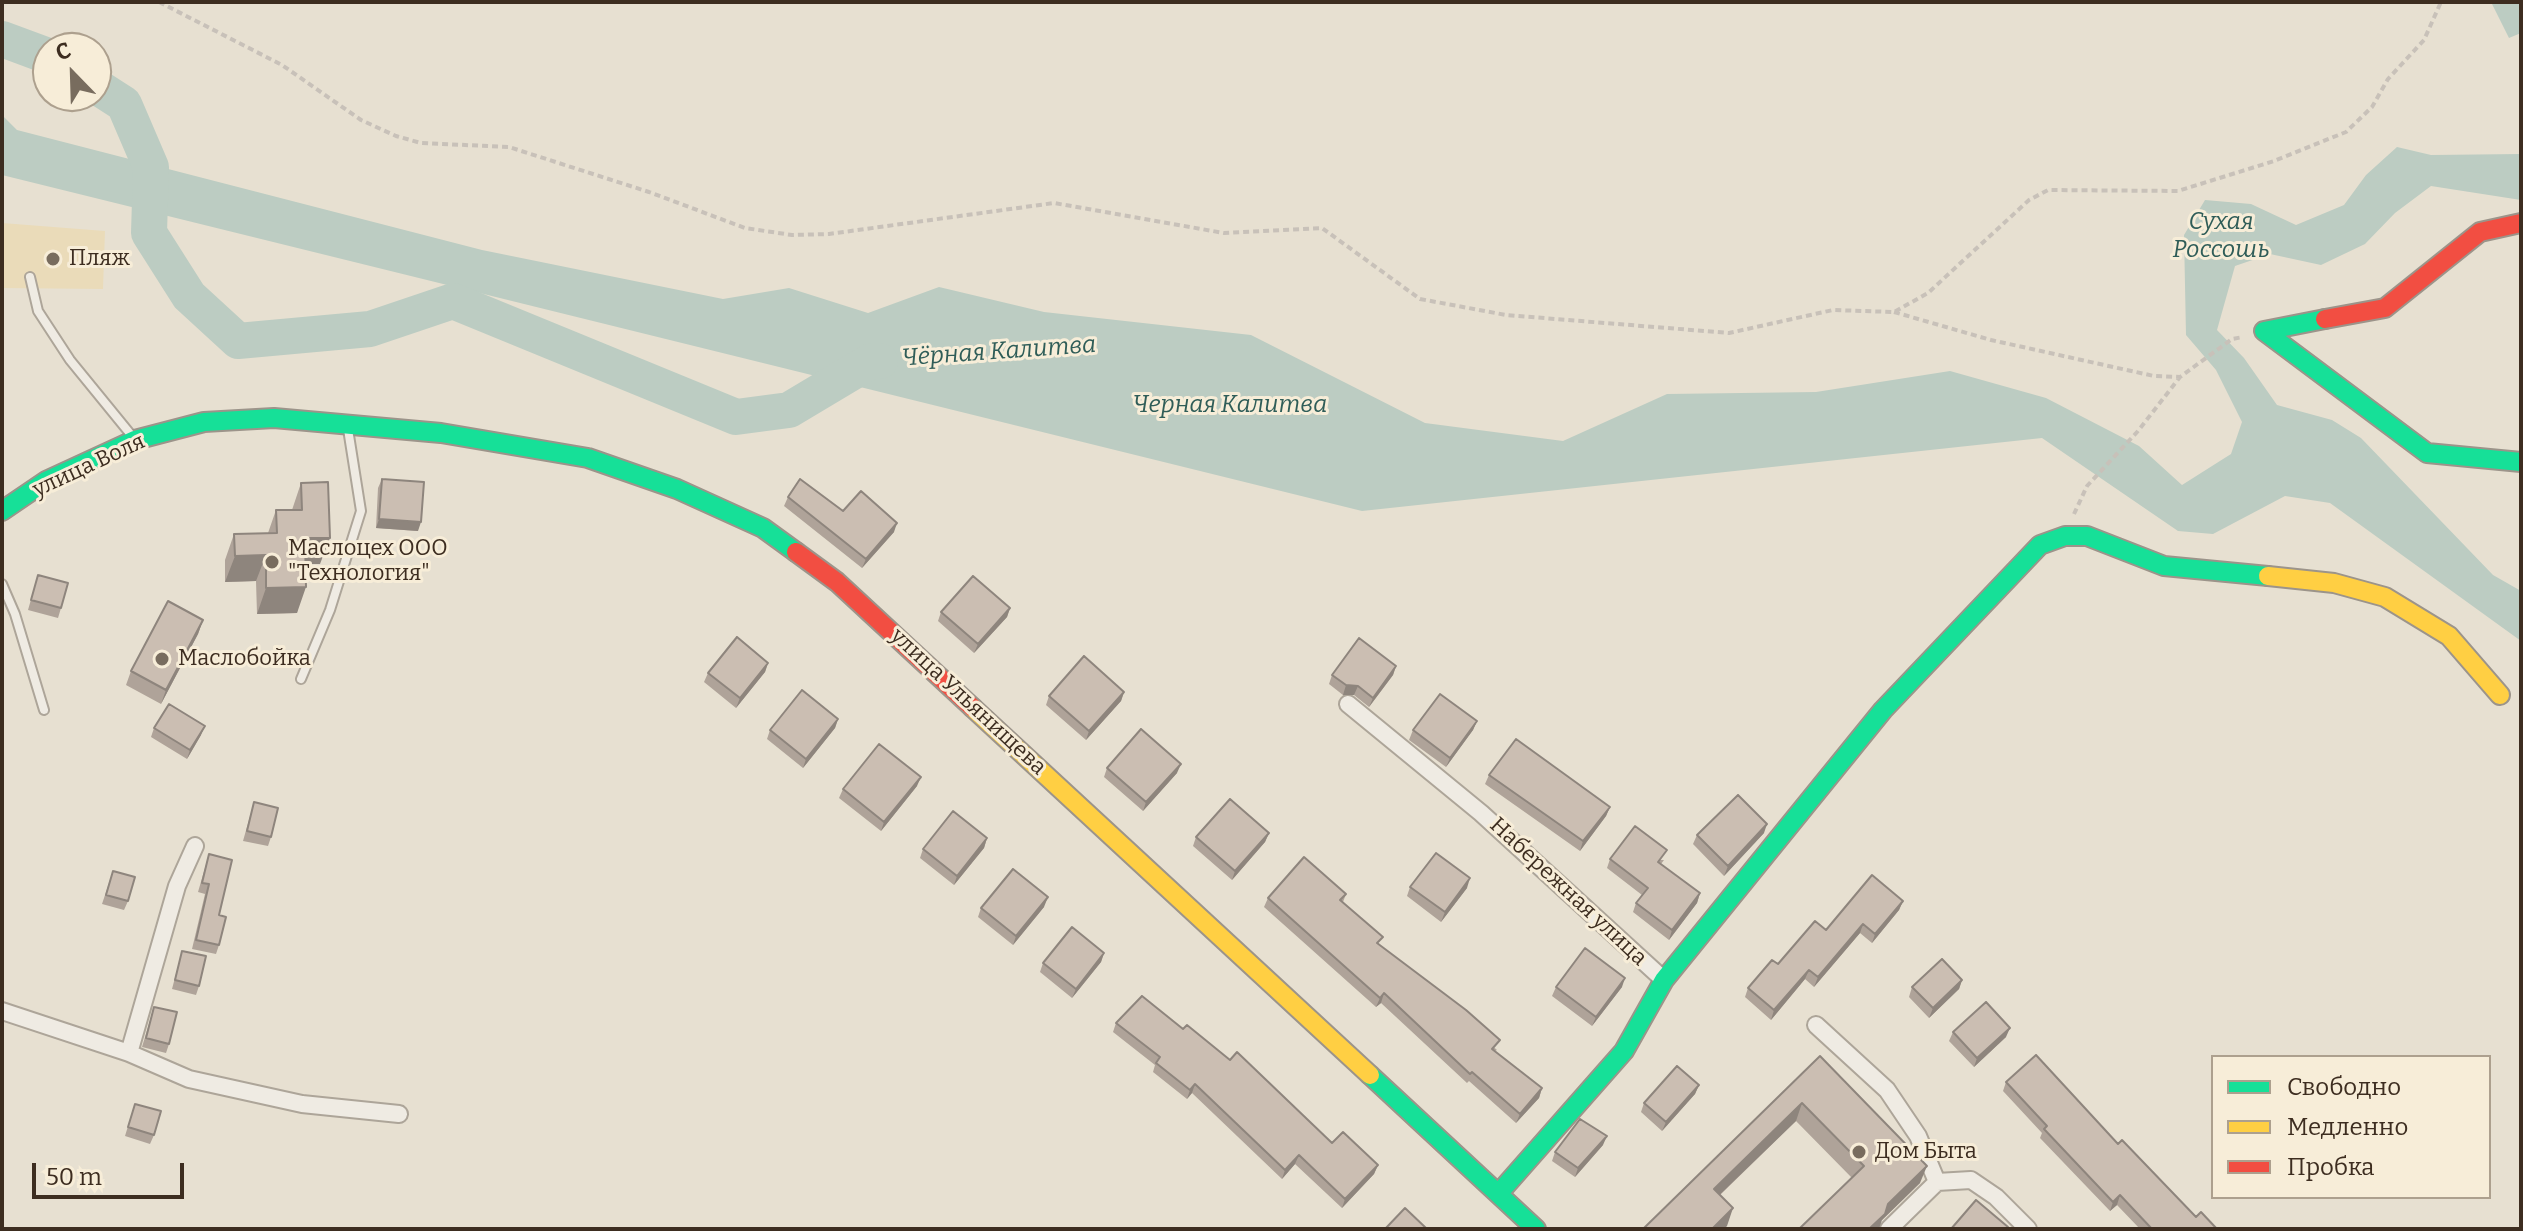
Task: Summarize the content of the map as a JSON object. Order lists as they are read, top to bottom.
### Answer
{
  "streets": {
    "street": ["улица Воля", "улица Ульянищева", "Набережная улица"]
  },
  "crossings": [
    ["улица Воля", "улица Ульянищева"]
  ],
  "water": ["Сухая Россошь", "Чёрная Калитва", "Черная Калитва"],
  "places": [
    "Пляж",
    "Маслоцех ООО \"Технология\"",
    "Маслобойка",
    "Дом Быта"
  ],
  "legend": ["Свободно", "Медленно", "Пробка"],
  "scale_bar": "50 m",
  "north": "top left"
}
